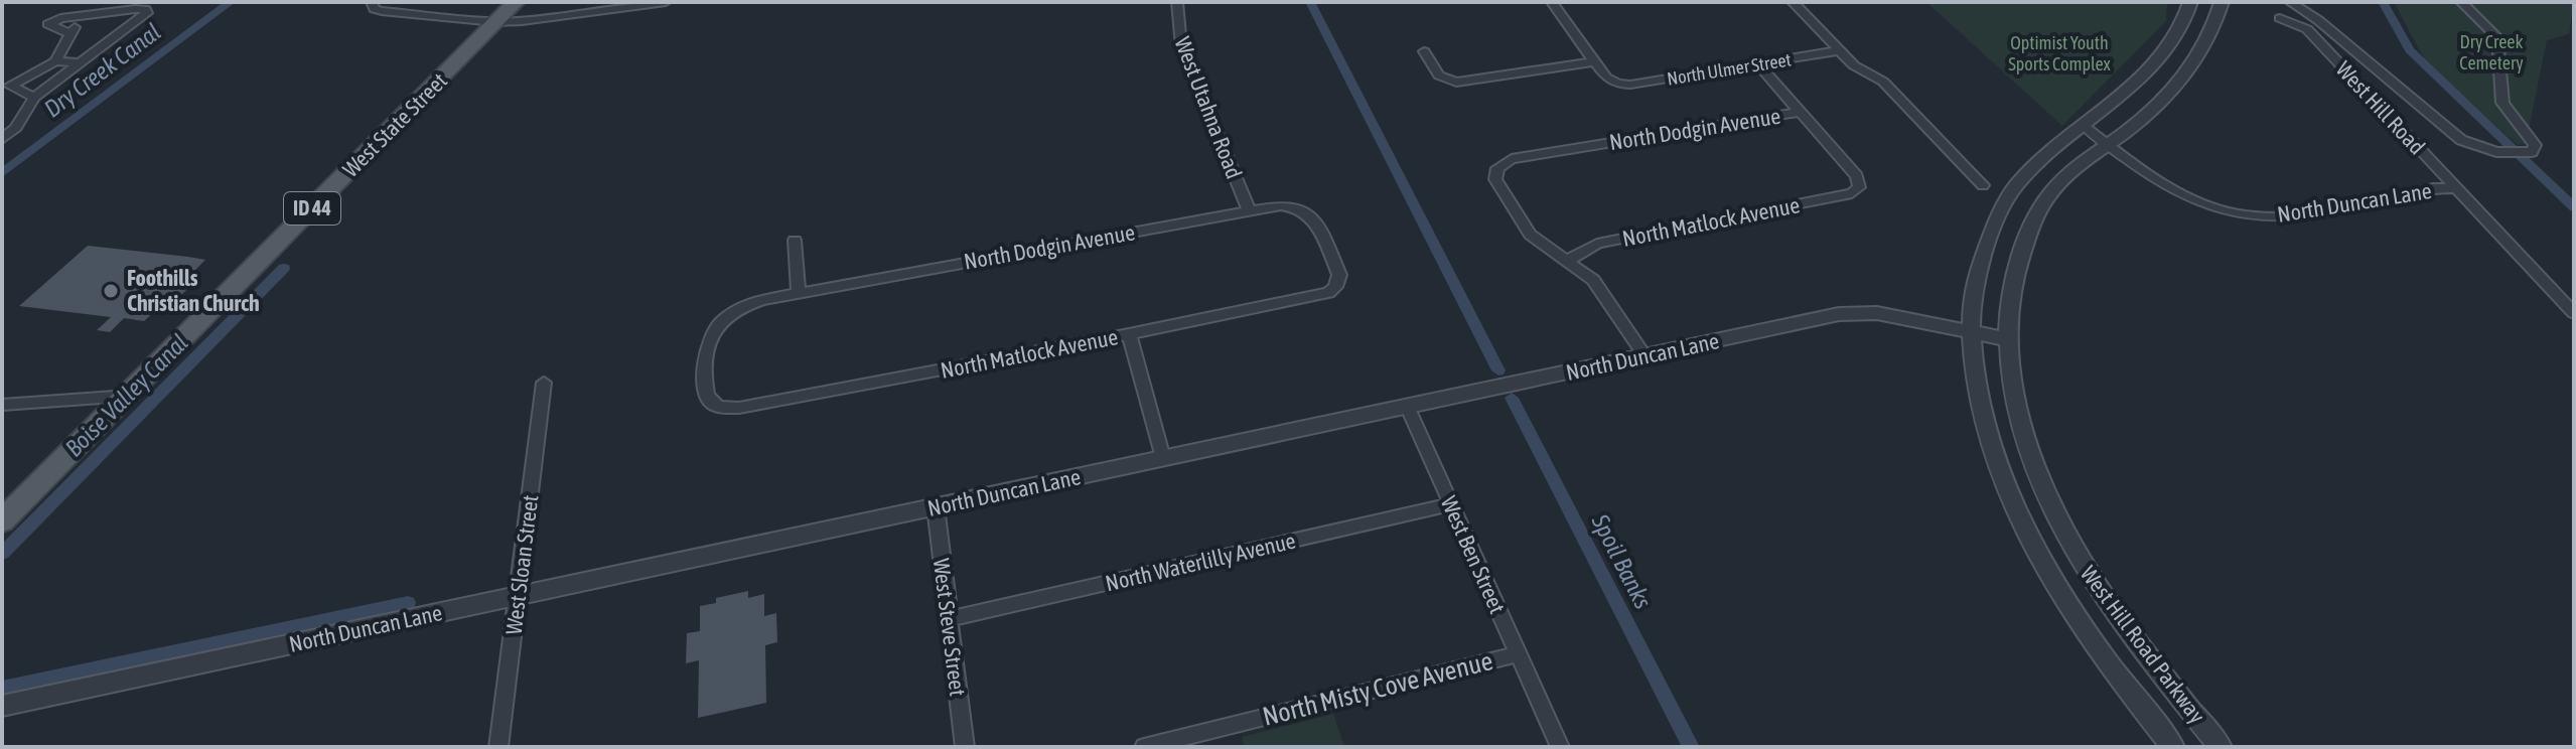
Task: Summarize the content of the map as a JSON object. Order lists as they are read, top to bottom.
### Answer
{
  "streets": {
    "main road": ["West State Street", "ID 44"],
    "street": [
      "North Ulmer Street",
      "West Utahna Road",
      "West Hill Road",
      "North Dodgin Avenue",
      "North Duncan Lane",
      "North Matlock Avenue",
      "West Ben Street",
      "North Waterlilly Avenue",
      "West Sloan Street",
      "West Steve Street",
      "West Hill Road Parkway",
      "North Misty Cove Avenue"
    ]
  },
  "crossings": [
    ["West Utahna Road", "North Dodgin Avenue"],
    ["West Hill Road", "North Duncan Lane"],
    ["North Dodgin Avenue", "North Matlock Avenue"],
    ["North Duncan Lane", "West Ben Street"],
    ["North Duncan Lane", "West Sloan Street"],
    ["North Duncan Lane", "West Steve Street"],
    ["North Duncan Lane", "West Hill Road Parkway"],
    ["West Ben Street", "North Waterlilly Avenue"],
    ["West Ben Street", "North Misty Cove Avenue"],
    ["North Waterlilly Avenue", "West Steve Street"]
  ],
  "water": ["Dry Creek Canal", "Boise Valley Canal", "Spoil Banks"],
  "parks": ["Dry Creek Cemetery", "Optimist Youth Sports Complex"],
  "places": ["Foothills Christian Church"]
}
